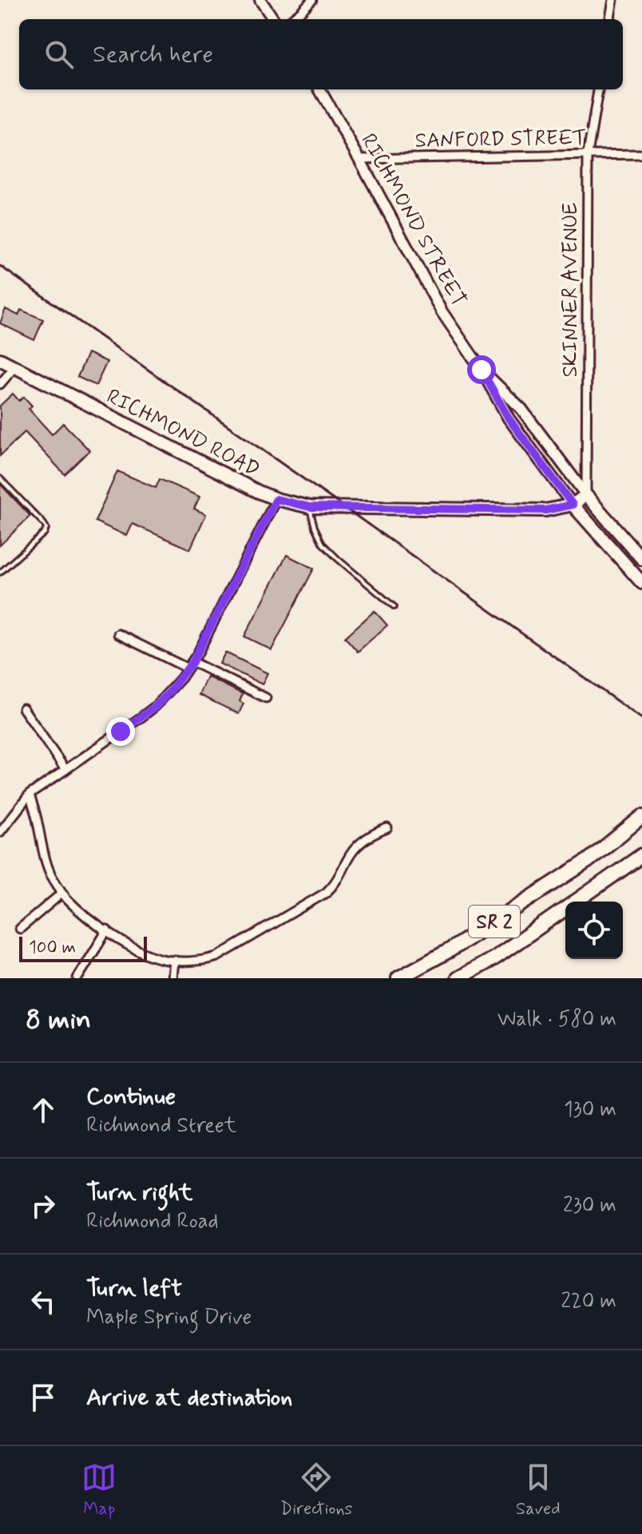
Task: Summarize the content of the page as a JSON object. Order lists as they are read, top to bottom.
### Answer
{
  "streets": {
    "highway": ["SR 2"],
    "main road": ["RICHMOND STREET", "RICHMOND ROAD"],
    "street": ["SANFORD STREET", "SKINNER AVENUE"]
  },
  "crossings": [
    ["SANFORD STREET", "RICHMOND STREET"],
    ["SANFORD STREET", "SKINNER AVENUE"],
    ["RICHMOND STREET", "SKINNER AVENUE"],
    ["RICHMOND STREET", "RICHMOND ROAD"],
    ["SKINNER AVENUE", "RICHMOND ROAD"]
  ],
  "scale_bar": "100 m",
  "page": {
    "search": "Search here",
    "scale": "100 m",
    "heading": ["8 min", "Walk · 580 m"],
    "list": [
      ["Continue", "Richmond Street", "130 m"],
      ["Turn right", "Richmond Road", "230 m"],
      ["Turn left", "Maple Spring Drive", "220 m"],
      "Arrive at destination"
    ],
    "nav": ["Map", "Directions", "Saved"]
  }
}
